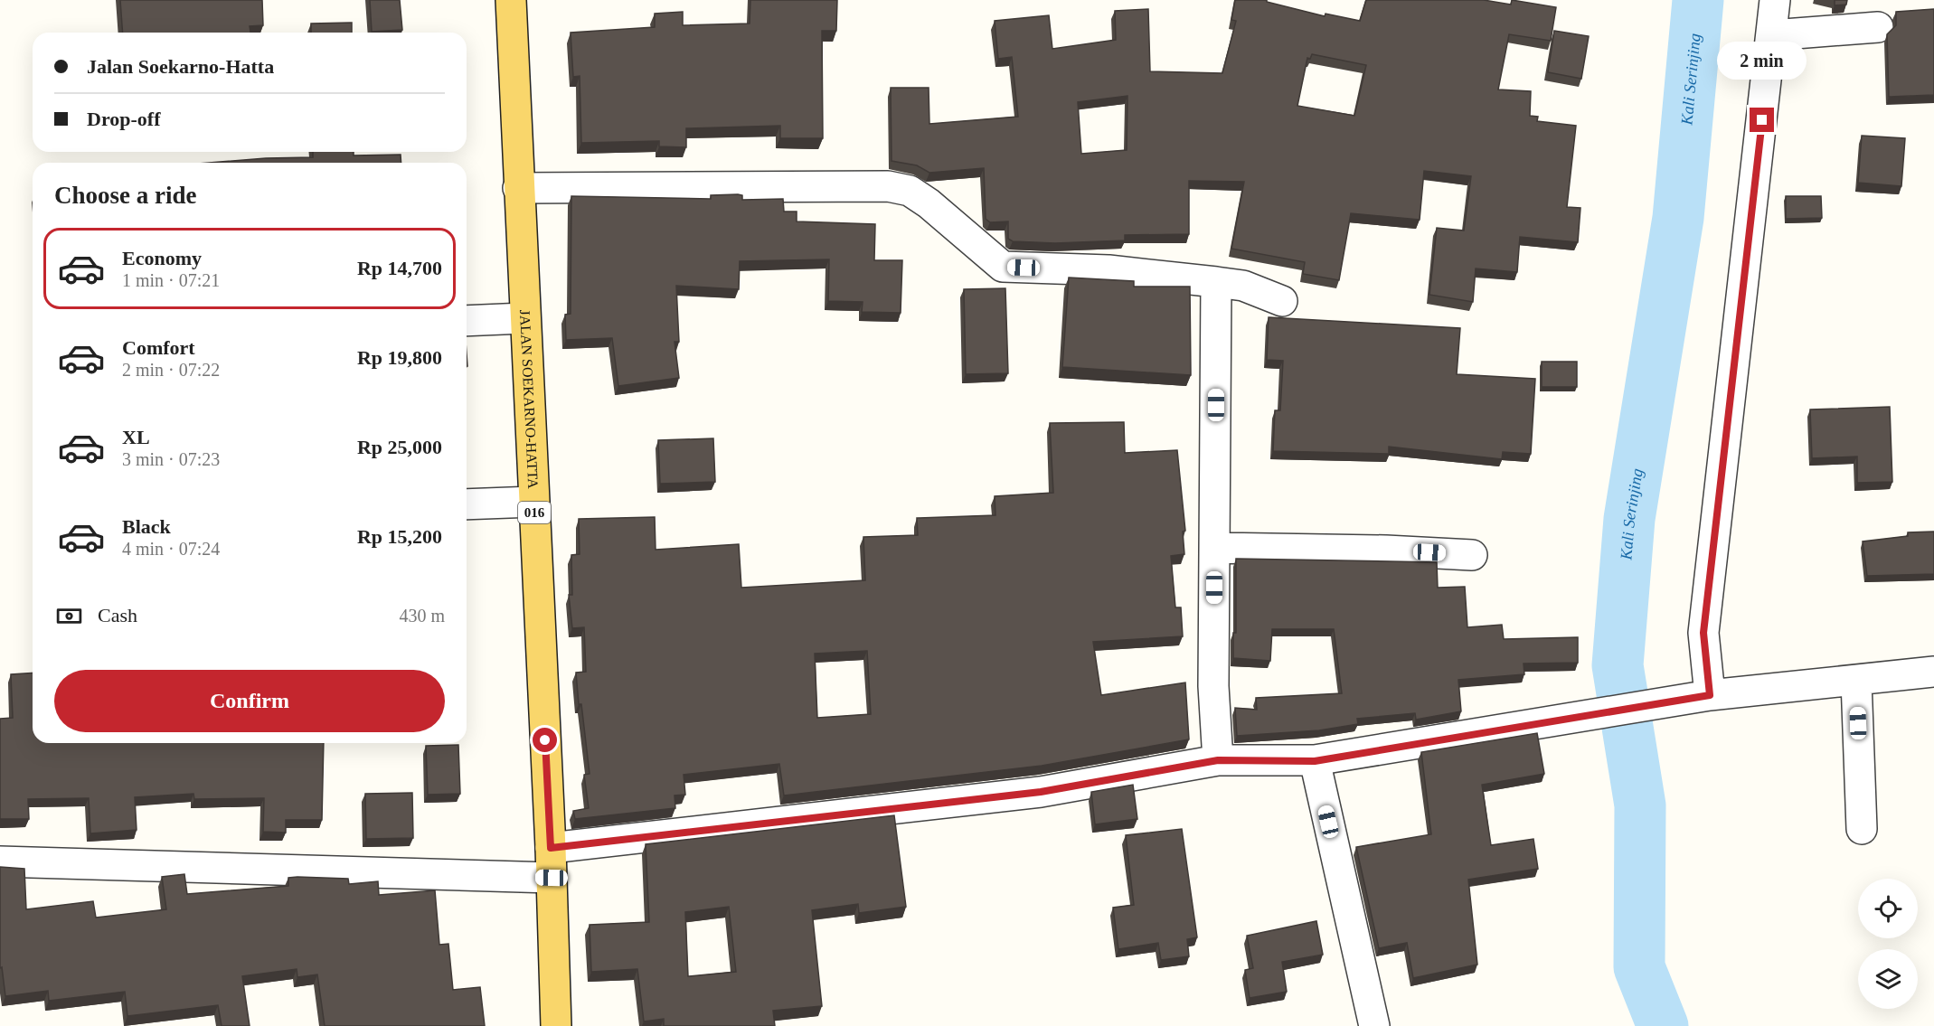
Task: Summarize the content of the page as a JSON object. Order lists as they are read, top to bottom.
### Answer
{
  "streets": {
    "main road": ["JALAN SOEKARNO-HATTA", "016"]
  },
  "water": ["Kali Serinjing"],
  "page": {
    "banner": ["Jalan Soekarno-Hatta", "Drop-off"],
    "bubble": "2 min",
    "heading": "Choose a ride",
    "list": [
      {
        "name": "Economy",
        "note": "1 min · 07:21",
        "value": "Rp 14,700"
      },
      {
        "name": "Comfort",
        "note": "2 min · 07:22",
        "value": "Rp 19,800"
      },
      {
        "name": "XL",
        "note": "3 min · 07:23",
        "value": "Rp 25,000"
      },
      {
        "name": "Black",
        "note": "4 min · 07:24",
        "value": "Rp 15,200"
      }
    ],
    "pay": ["Cash", "430 m"],
    "buttons": "Confirm"
  }
}
